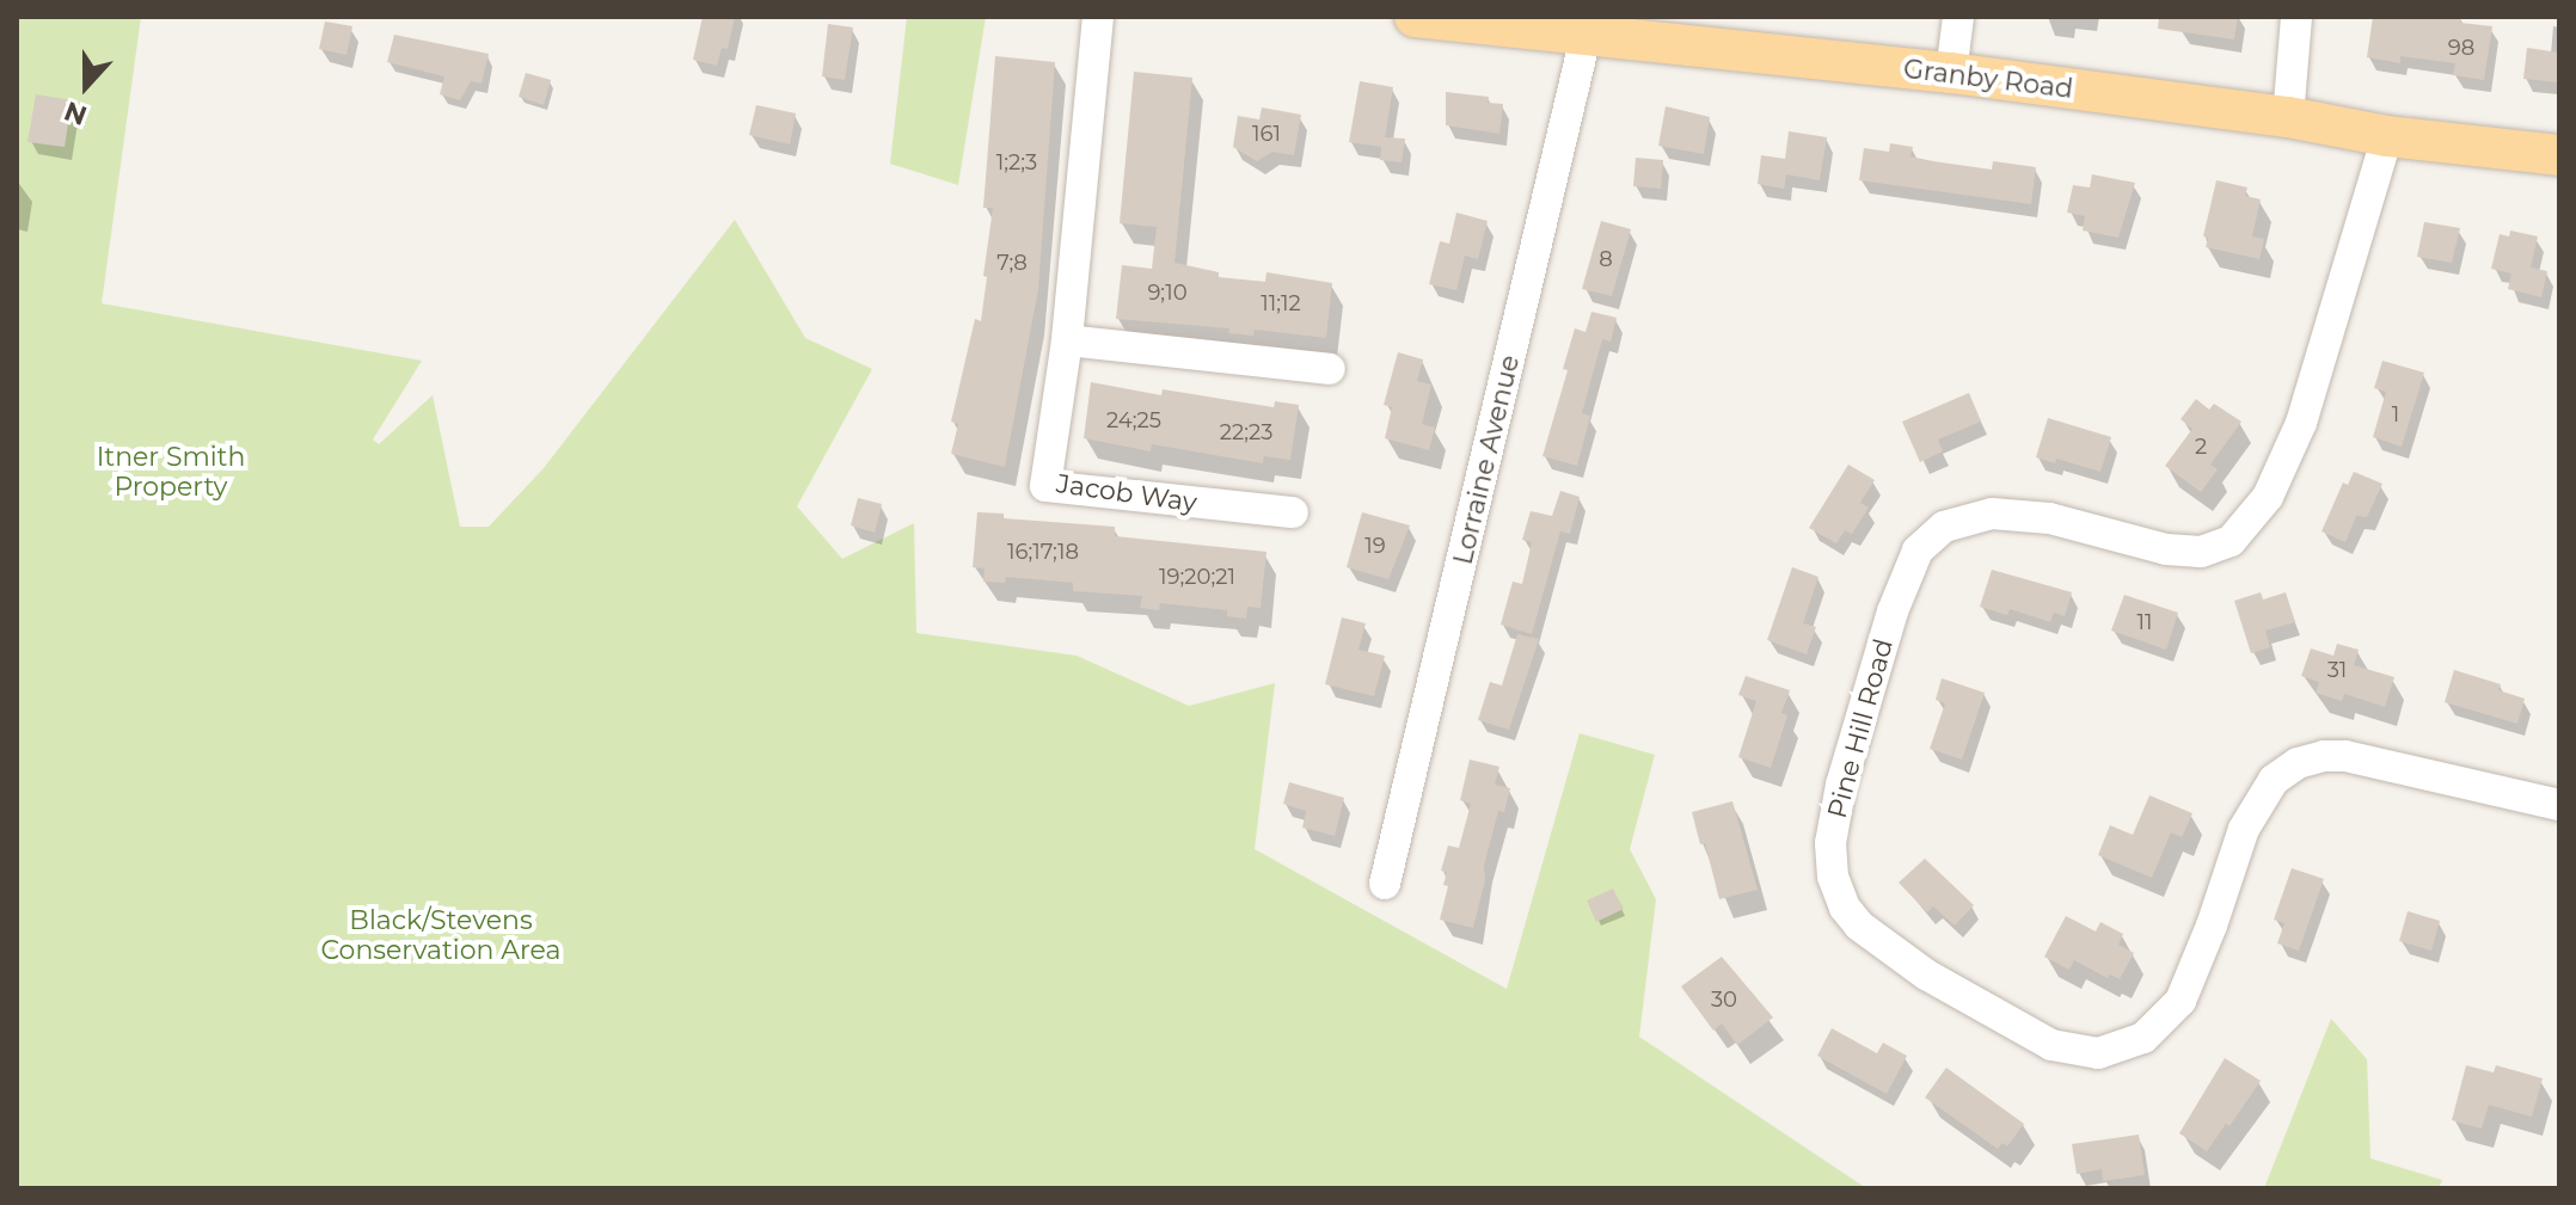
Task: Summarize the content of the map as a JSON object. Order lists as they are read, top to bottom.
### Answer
{
  "streets": {
    "main road": ["Granby Road"],
    "street": ["Lorraine Avenue", "Jacob Way", "Pine Hill Road"]
  },
  "crossings": [
    ["Granby Road", "Lorraine Avenue"],
    ["Granby Road", "Pine Hill Road"]
  ],
  "parks": ["Itner Smith Property", "Black/Stevens Conservation Area"],
  "house_numbers": [
    "98",
    "161",
    "1;2;3",
    "8",
    "7;8",
    "9;10",
    "11;12",
    "1",
    "24;25",
    "22;23",
    "2",
    "19",
    "16;17;18",
    "19;20;21",
    "11",
    "31",
    "30"
  ],
  "north": "bottom"
}
